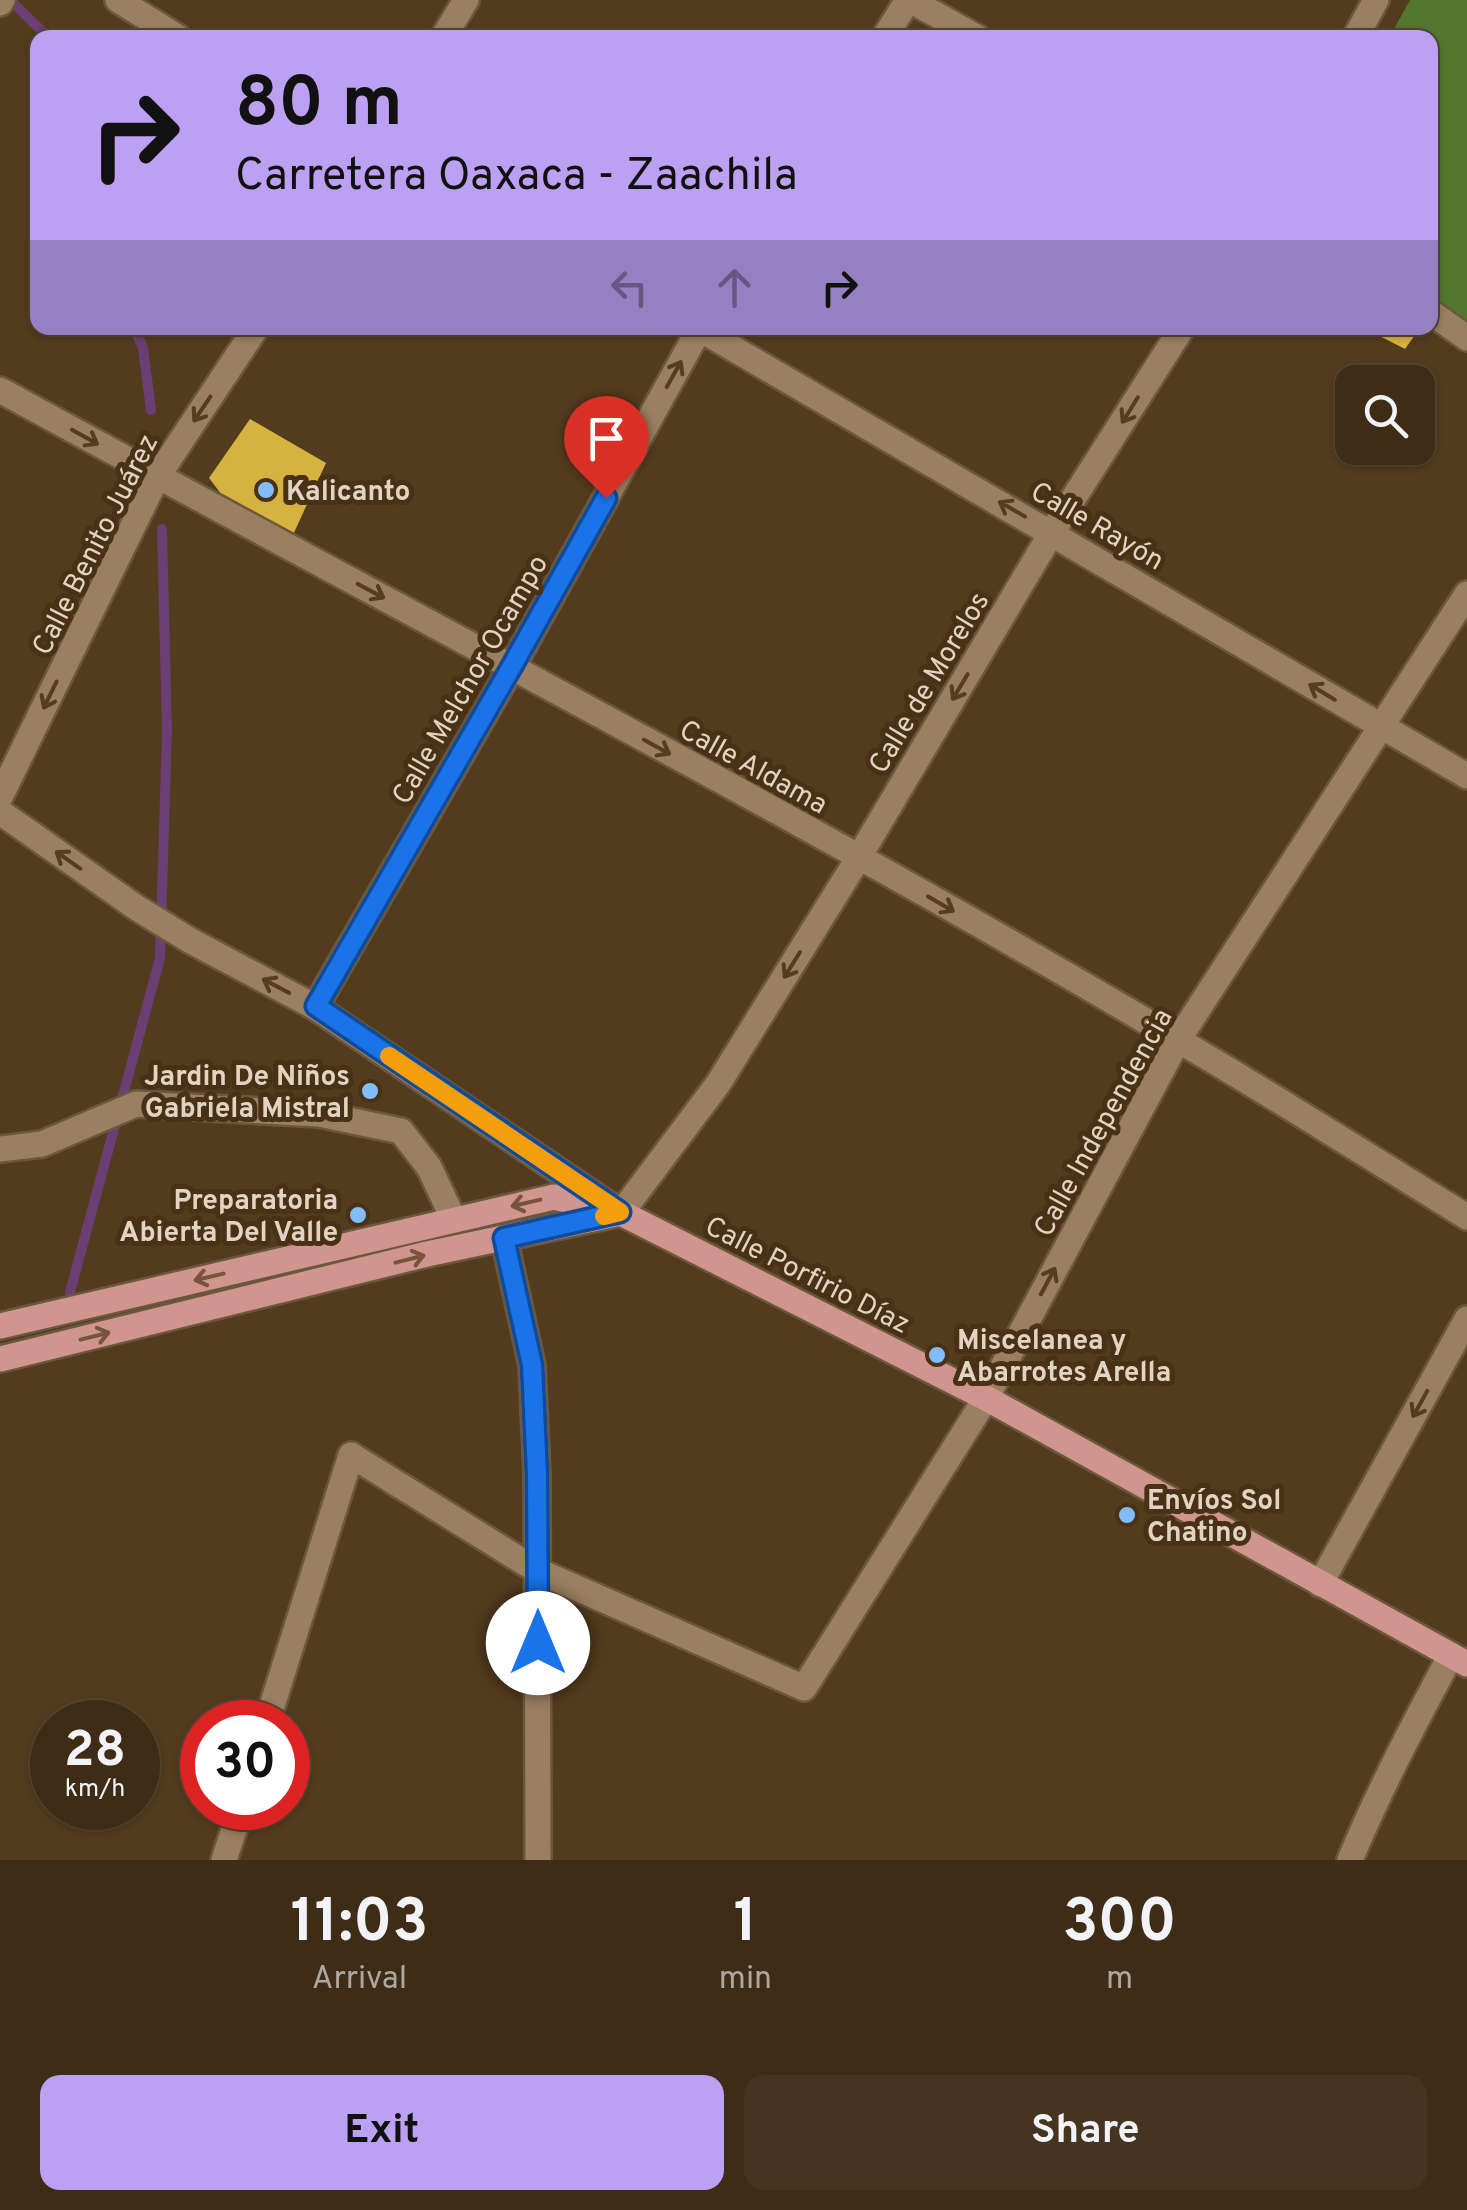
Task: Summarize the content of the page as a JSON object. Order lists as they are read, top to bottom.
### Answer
{
  "streets": {
    "main road": ["Calle Porfirio Díaz"],
    "street": [
      "Calle Rayón",
      "Calle Benito Juárez",
      "Calle Melchor Ocampo",
      "Calle de Morelos",
      "Calle Aldama",
      "Calle Independencia"
    ]
  },
  "crossings": [
    ["Calle Rayón", "Calle de Morelos"],
    ["Calle Rayón", "Calle Independencia"],
    ["Calle Benito Juárez", "Calle Aldama"],
    ["Calle Melchor Ocampo", "Calle Aldama"],
    ["Calle Melchor Ocampo", "Calle Porfirio Díaz"],
    ["Calle de Morelos", "Calle Aldama"],
    ["Calle de Morelos", "Calle Porfirio Díaz"],
    ["Calle Aldama", "Calle Independencia"],
    ["Calle Independencia", "Calle Porfirio Díaz"]
  ],
  "one_way": [
    "Calle Rayón",
    "Calle Benito Juárez",
    "Calle Melchor Ocampo",
    "Calle de Morelos",
    "Calle Aldama"
  ],
  "places": [
    "Kalicanto",
    "Jardin De Niños Gabriela Mistral",
    "Preparatoria Abierta Del Valle",
    "Miscelanea y Abarrotes Arella",
    "Envíos Sol Chatino"
  ],
  "page": {
    "turn": ["80 m", "Carretera Oaxaca - Zaachila"],
    "speed": "28 km/h",
    "limit": "30",
    "eta": [
      "11:03",
      "Arrival",
      "1",
      "min",
      "300",
      "m"
    ],
    "buttons": ["Exit", "Share"]
  }
}
